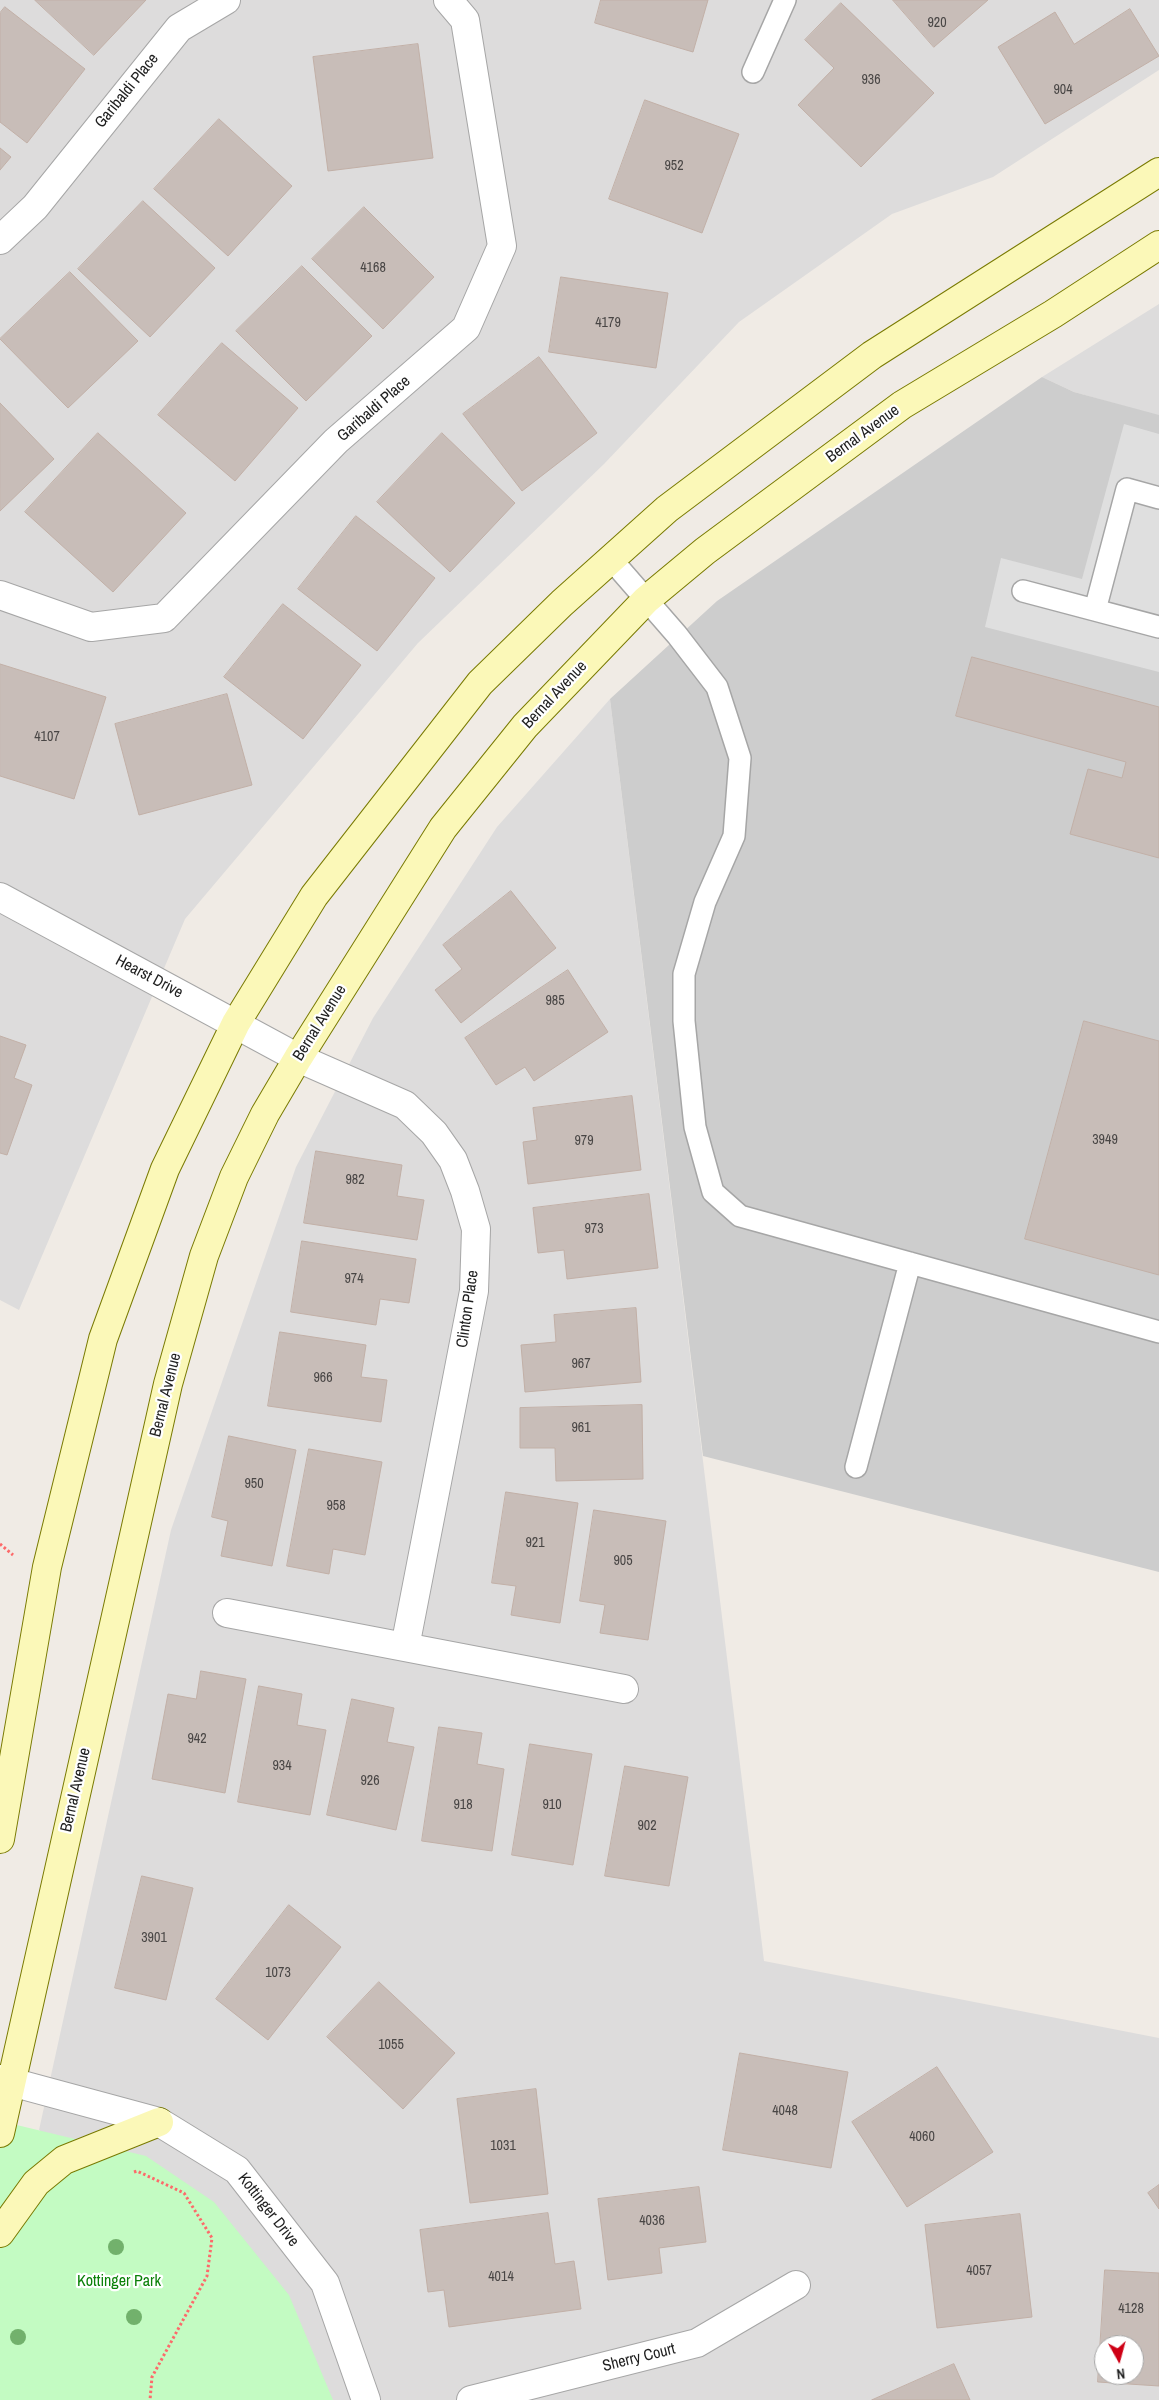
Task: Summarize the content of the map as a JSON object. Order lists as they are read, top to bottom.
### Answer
{
  "streets": {
    "main road": ["Bernal Avenue"],
    "street": [
      "Garibaldi Place",
      "Hearst Drive",
      "Clinton Place",
      "Kottinger Drive",
      "Sherry Court"
    ]
  },
  "crossings": [
    ["Bernal Avenue", "Hearst Drive"],
    ["Bernal Avenue", "Clinton Place"],
    ["Bernal Avenue", "Kottinger Drive"],
    ["Hearst Drive", "Clinton Place"]
  ],
  "parks": ["Kottinger Park"],
  "house_numbers": [
    "920",
    "936",
    "904",
    "952",
    "4168",
    "4179",
    "4107",
    "985",
    "3949",
    "979",
    "982",
    "973",
    "974",
    "967",
    "966",
    "961",
    "950",
    "958",
    "921",
    "905",
    "942",
    "934",
    "926",
    "918",
    "910",
    "902",
    "3901",
    "1073",
    "1055",
    "4048",
    "4060",
    "1031",
    "4036",
    "4057",
    "4014",
    "4128"
  ],
  "north": "bottom"
}
